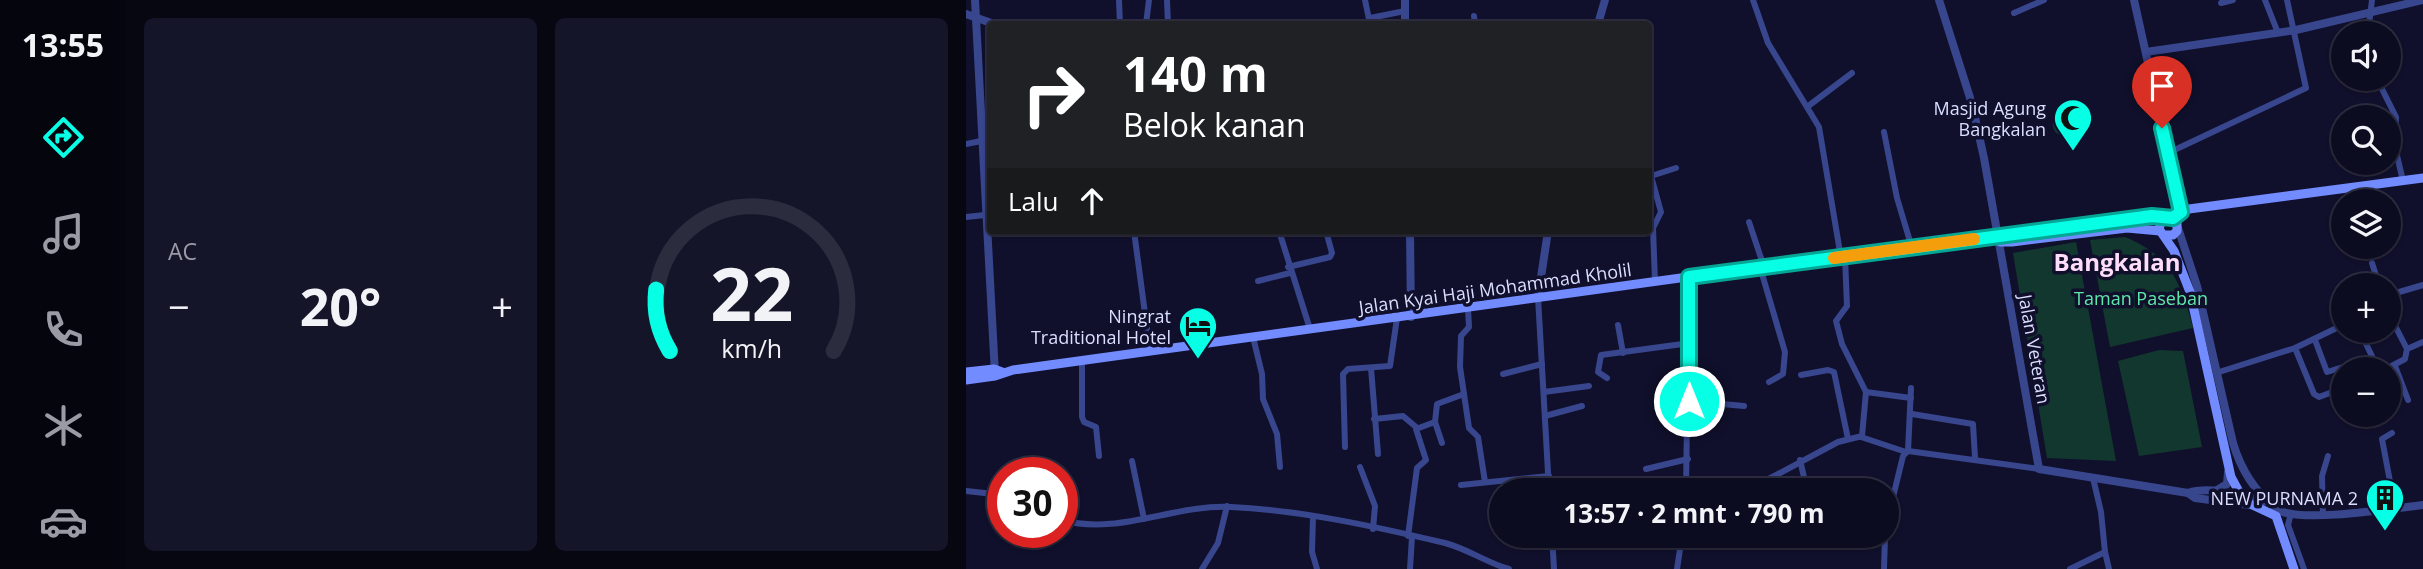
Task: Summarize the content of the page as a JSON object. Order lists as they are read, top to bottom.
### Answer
{
  "streets": {
    "main road": ["Jalan Kyai Haji Mohammad Kholil"],
    "street": ["Jalan Veteran"]
  },
  "crossings": [
    ["Jalan Kyai Haji Mohammad Kholil", "Jalan Veteran"]
  ],
  "districts": ["Bangkalan"],
  "parks": ["Taman Paseban"],
  "places": {
    "mosque": ["Masjid Agung Bangkalan"],
    "hotel": ["Ningrat Traditional Hotel"],
    "building": ["NEW PURNAMA 2"]
  },
  "page": {
    "tabs": "13:55",
    "tile": "AC",
    "map_buttons": ["+", "−"],
    "turn": ["140 m", "Belok kanan"],
    "then": "Lalu",
    "heat": ["−", "20°", "+"],
    "limit": "30",
    "trip": "13:57 · 2 mnt · 790 m",
    "gauge": ["22", "km/h"]
  }
}
